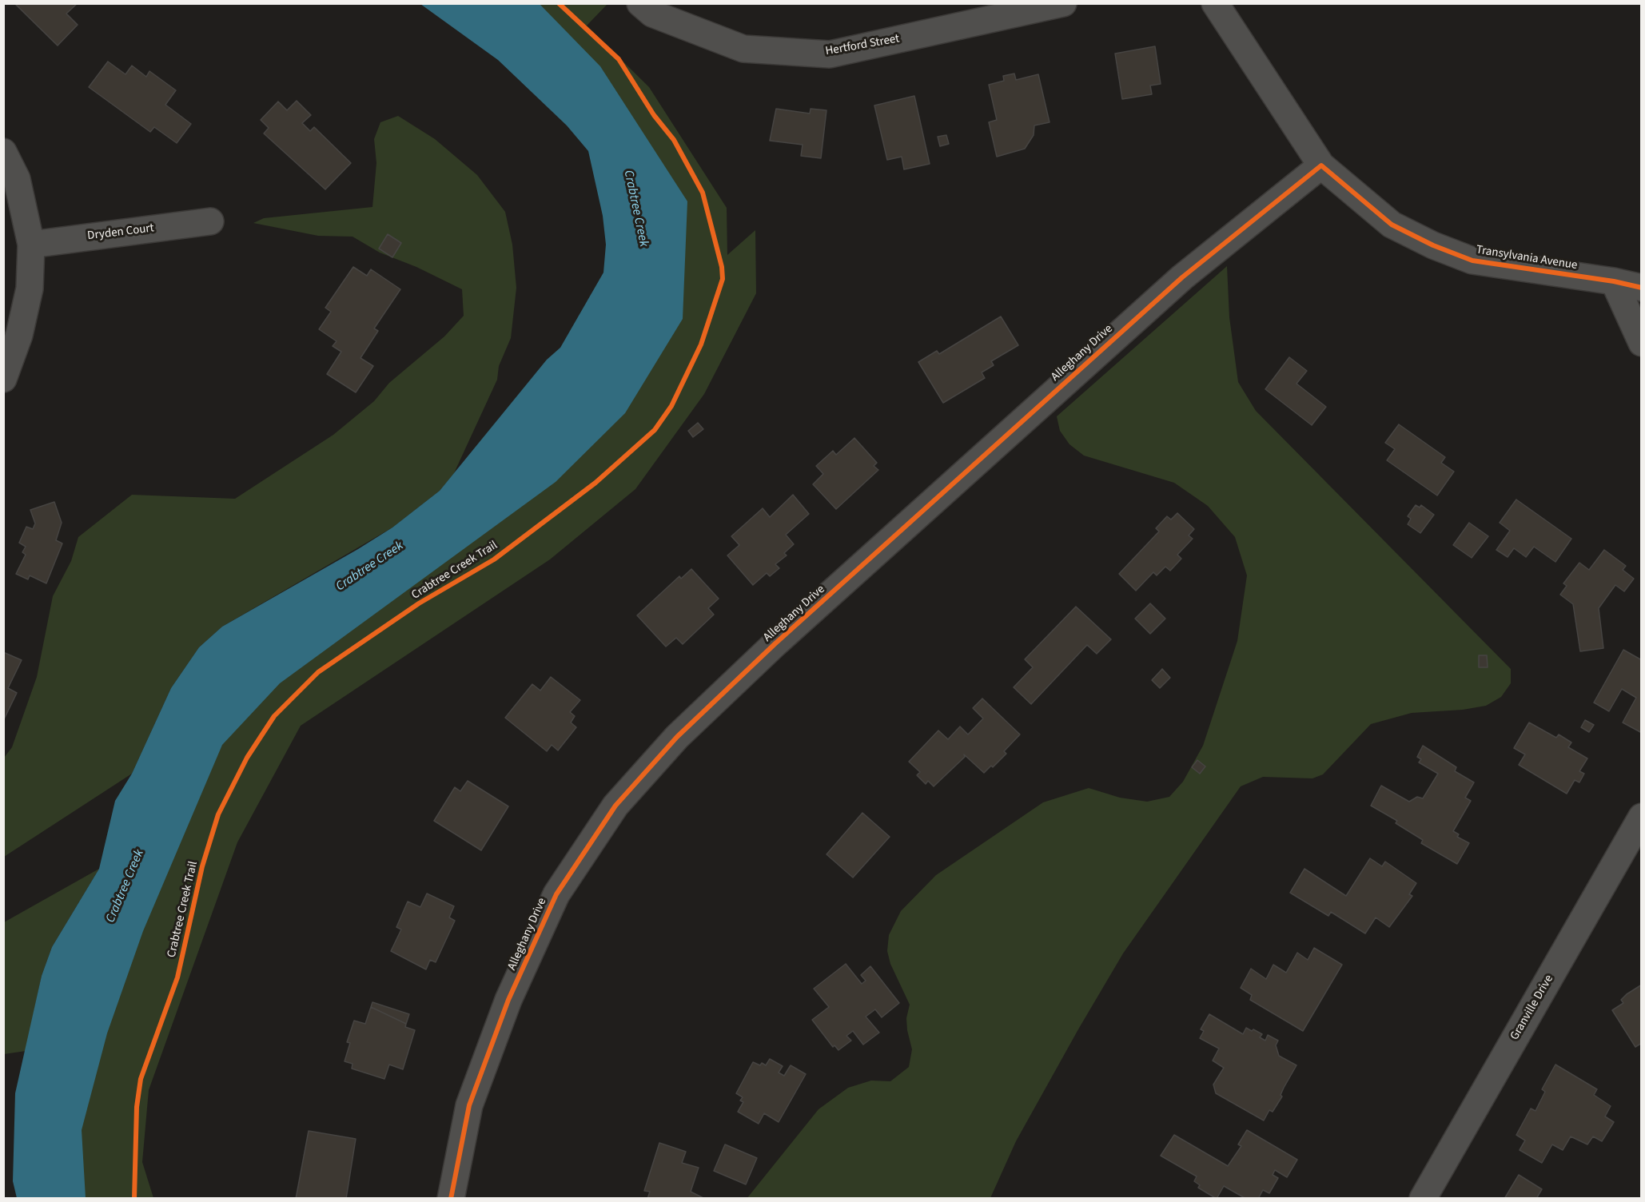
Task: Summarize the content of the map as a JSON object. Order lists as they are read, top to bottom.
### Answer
{
  "streets": {
    "street": [
      "Hertford Street",
      "Dryden Court",
      "Transylvania Avenue",
      "Alleghany Drive",
      "Granville Drive"
    ],
    "cycle path": ["Crabtree Creek Trail"]
  },
  "crossings": [
    ["Transylvania Avenue", "Alleghany Drive"]
  ],
  "water": ["Crabtree Creek"]
}
